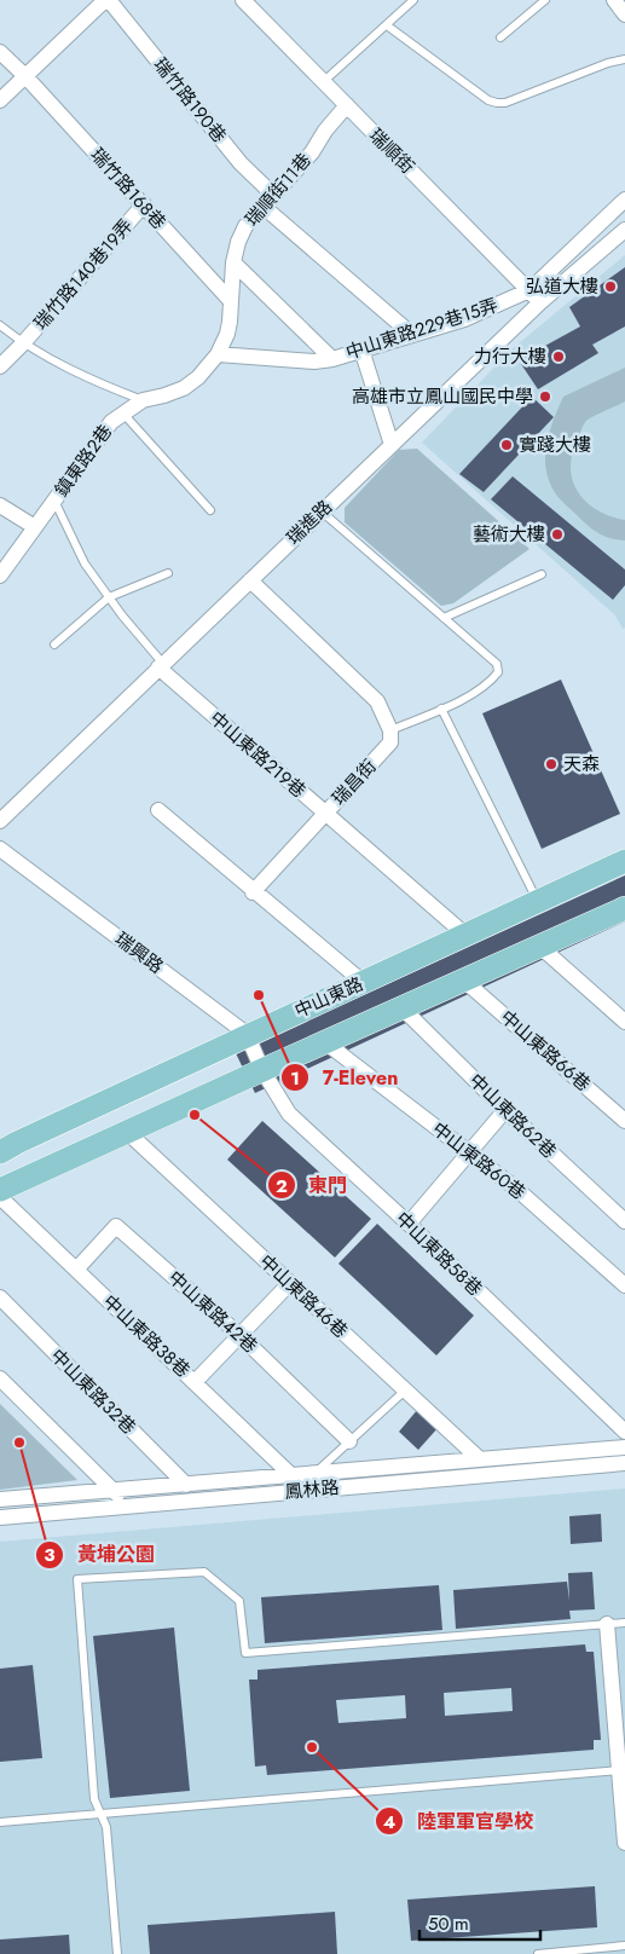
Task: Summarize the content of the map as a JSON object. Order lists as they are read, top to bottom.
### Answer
{
  "streets": {
    "main road": ["中山東路"],
    "street": [
      "瑞竹路190巷",
      "瑞順街",
      "瑞竹路168巷",
      "瑞順街11巷",
      "瑞竹路140巷19弄",
      "中山東路229巷15弄",
      "鎮東路2巷",
      "瑞進路",
      "中山東路219巷",
      "瑞昌街",
      "瑞興路",
      "中山東路66巷",
      "中山東路62巷",
      "中山東路60巷",
      "中山東路58巷",
      "中山東路46巷",
      "中山東路42巷",
      "中山東路38巷",
      "中山東路32巷",
      "鳳林路"
    ]
  },
  "crossings": [
    ["瑞竹路190巷", "瑞順街11巷"],
    ["瑞竹路190巷", "中山東路229巷15弄"],
    ["瑞順街", "瑞順街11巷"],
    ["瑞順街", "中山東路229巷15弄"],
    ["瑞順街", "瑞進路"],
    ["瑞竹路168巷", "瑞順街11巷"],
    ["瑞竹路168巷", "瑞竹路140巷19弄"],
    ["瑞順街11巷", "中山東路229巷15弄"],
    ["瑞順街11巷", "鎮東路2巷"],
    ["中山東路229巷15弄", "鎮東路2巷"],
    ["瑞進路", "中山東路219巷"],
    ["中山東路219巷", "瑞昌街"],
    ["中山東路219巷", "中山東路"],
    ["瑞興路", "中山東路"],
    ["瑞興路", "中山東路58巷"],
    ["中山東路46巷", "鳳林路"],
    ["中山東路42巷", "中山東路38巷"],
    ["中山東路38巷", "鳳林路"],
    ["中山東路32巷", "鳳林路"]
  ],
  "places": [
    "弘道大樓",
    "力行大樓",
    "高雄市立鳳山國民中學",
    "實踐大樓",
    "藝術大樓",
    "天森",
    "7-Eleven",
    "東門",
    "黃埔公園",
    "陸軍軍官學校"
  ],
  "scale_bar": "50 m"
}
